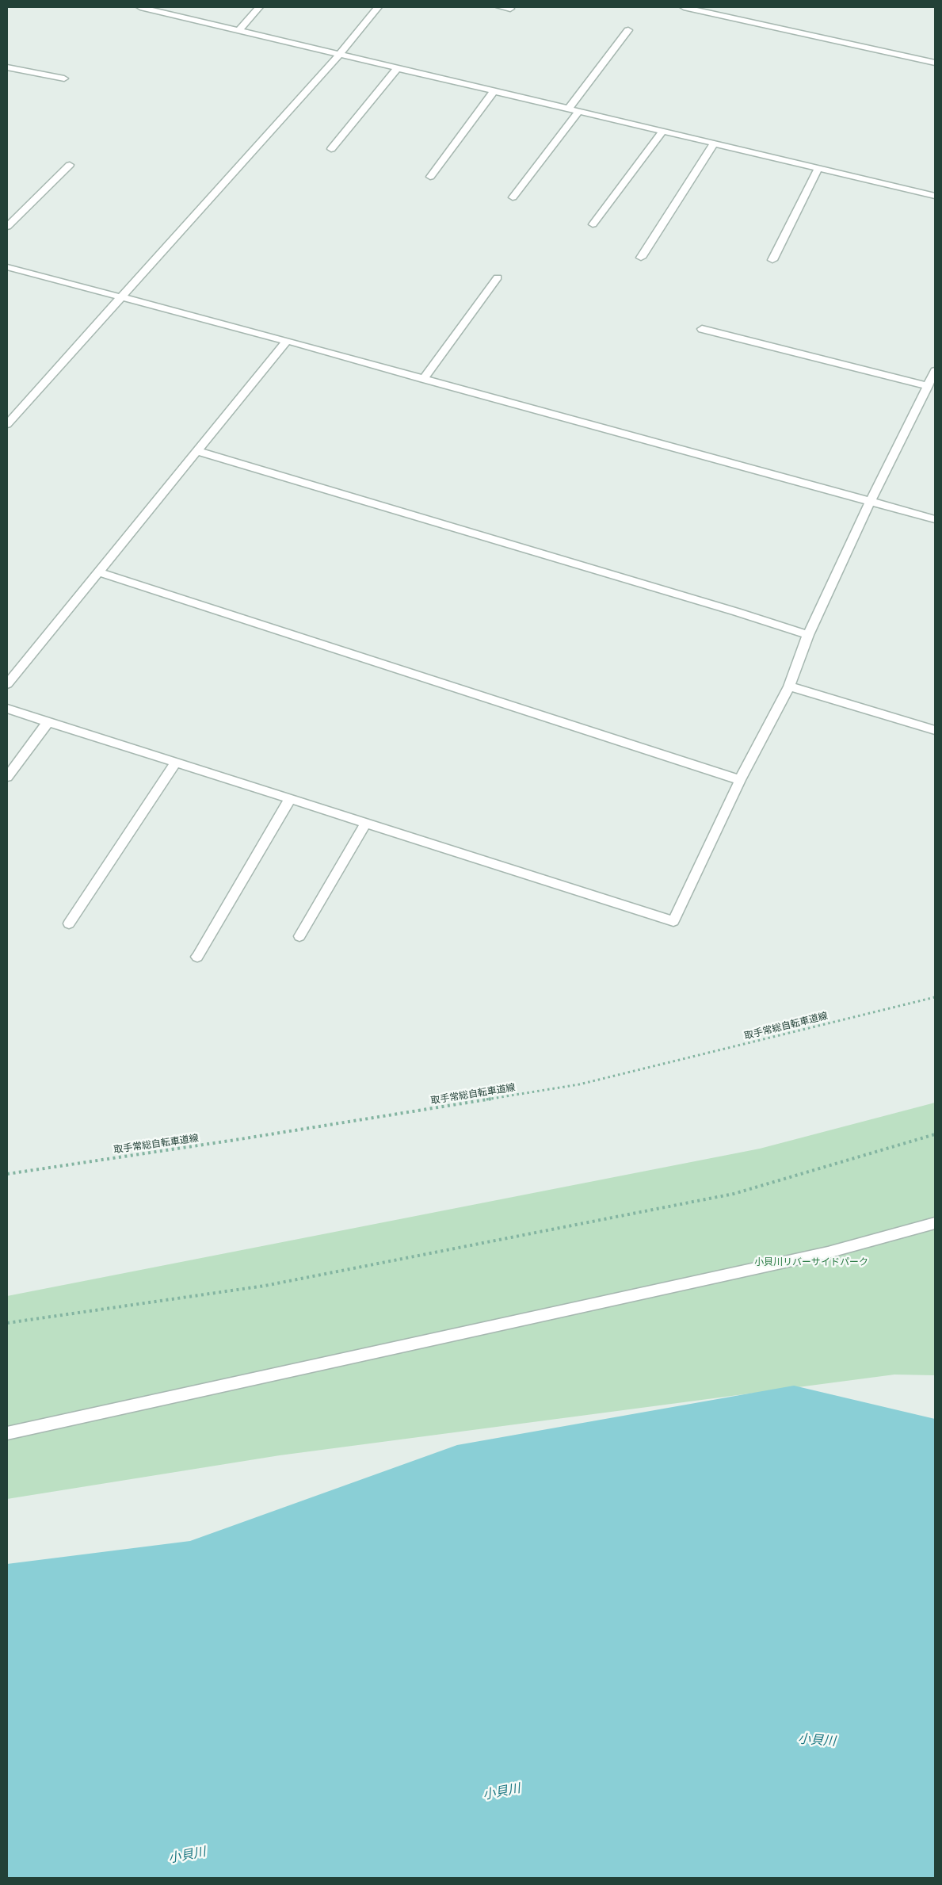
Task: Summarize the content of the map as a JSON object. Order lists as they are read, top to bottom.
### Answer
{
  "streets": {
    "path": ["取手常総自転車道線"]
  },
  "water": ["小貝川"],
  "parks": ["小貝川リバーサイドパーク"]
}
